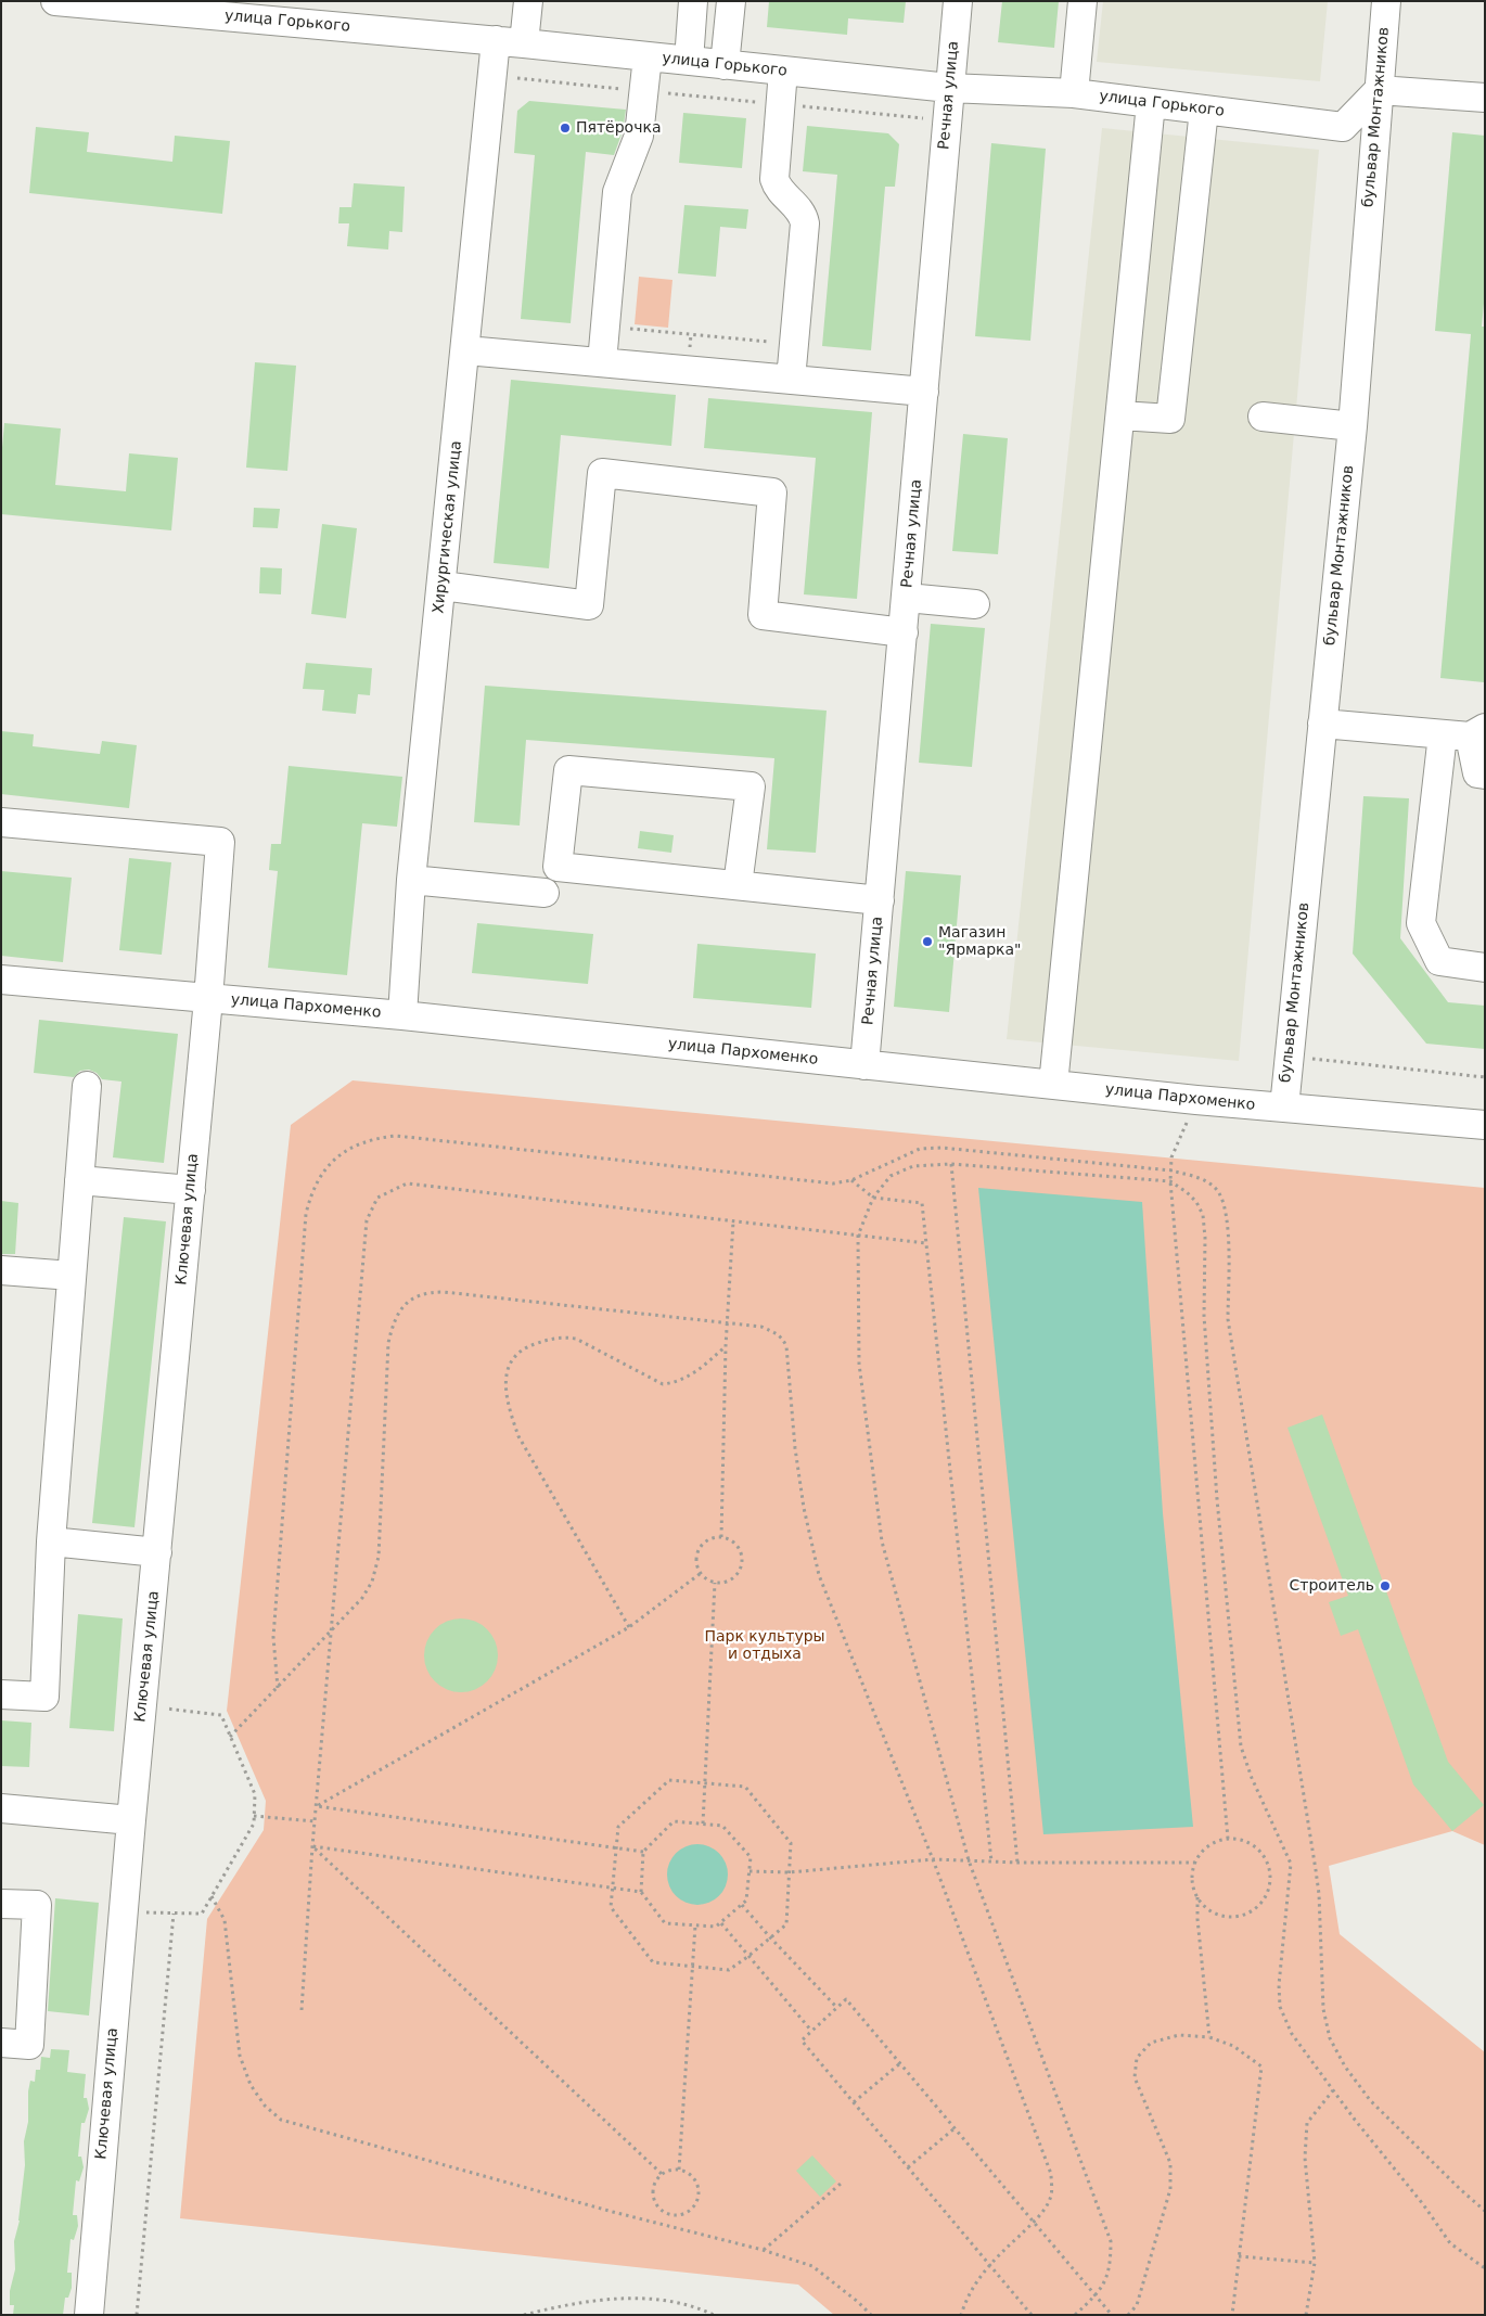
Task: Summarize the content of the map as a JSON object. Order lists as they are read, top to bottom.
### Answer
{
  "streets": {
    "street": [
      "улица Горького",
      "Речная улица",
      "бульвар Монтажников",
      "Хирургическая улица",
      "улица Пархоменко",
      "Ключевая улица"
    ]
  },
  "crossings": [
    ["улица Горького", "Речная улица"],
    ["улица Горького", "бульвар Монтажников"],
    ["улица Горького", "Хирургическая улица"],
    ["Речная улица", "улица Пархоменко"],
    ["бульвар Монтажников", "улица Пархоменко"],
    ["Хирургическая улица", "улица Пархоменко"],
    ["улица Пархоменко", "Ключевая улица"]
  ],
  "parks": ["Парк культуры и отдыха"],
  "places": ["Пятёрочка", "Магазин \"Ярмарка\"", "Строитель"]
}
